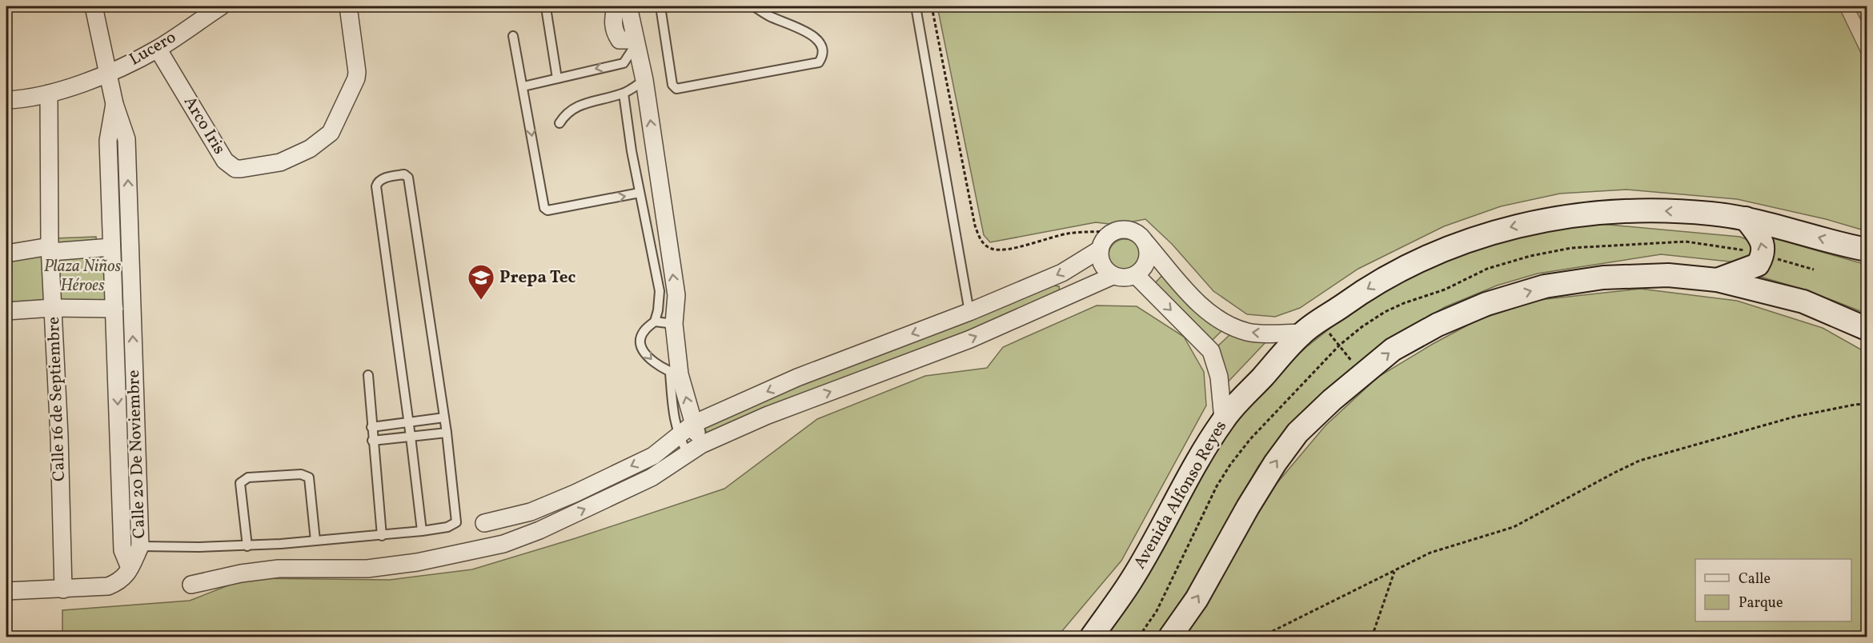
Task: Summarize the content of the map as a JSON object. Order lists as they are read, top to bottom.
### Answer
{
  "streets": {
    "main road": ["Avenida Alfonso Reyes"],
    "street": [
      "Lucero",
      "Arco Iris",
      "Calle 16 de Septiembre",
      "Calle 20 De Noviembre"
    ]
  },
  "crossings": [
    ["Lucero", "Arco Iris"],
    ["Lucero", "Calle 16 de Septiembre"]
  ],
  "parks": ["Plaza Niños Héroes"],
  "places": {
    "school or university": ["Prepa Tec"]
  },
  "legend": ["Calle", "Parque"]
}
